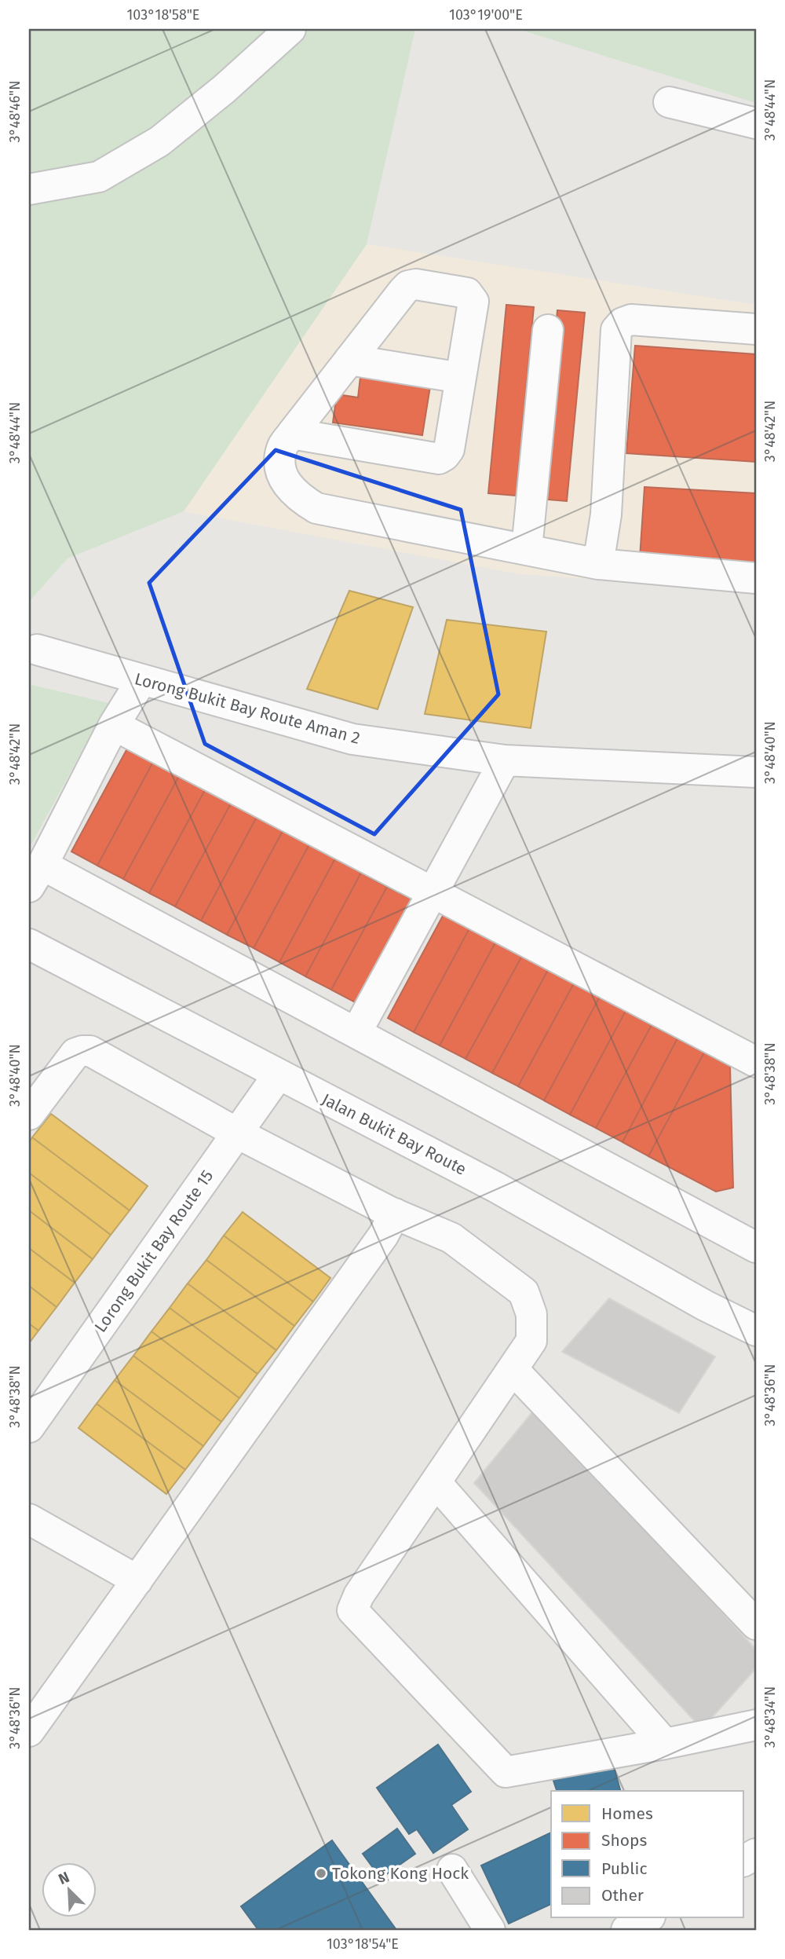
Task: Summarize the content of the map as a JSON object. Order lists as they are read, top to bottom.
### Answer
{
  "streets": {
    "street": ["Lorong Bukit Bay Route Aman 2", "Jalan Bukit Bay Route", "Lorong Bukit Bay Route 15"]
  },
  "crossings": [
    ["Jalan Bukit Bay Route", "Lorong Bukit Bay Route 15"]
  ],
  "places": ["Tokong Kong Hock"],
  "legend": [
    "Homes",
    "Shops",
    "Public",
    "Other"
  ],
  "north": "top left",
  "coordinates": [
    "103°18'58\"E",
    "103°19'00\"E",
    "3°48'44\"N",
    "3°48'46\"N",
    "3°48'42\"N",
    "3°48'40\"N",
    "3°48'38\"N",
    "3°48'36\"N",
    "3°48'34\"N",
    "103°18'54\"E"
  ]
}
